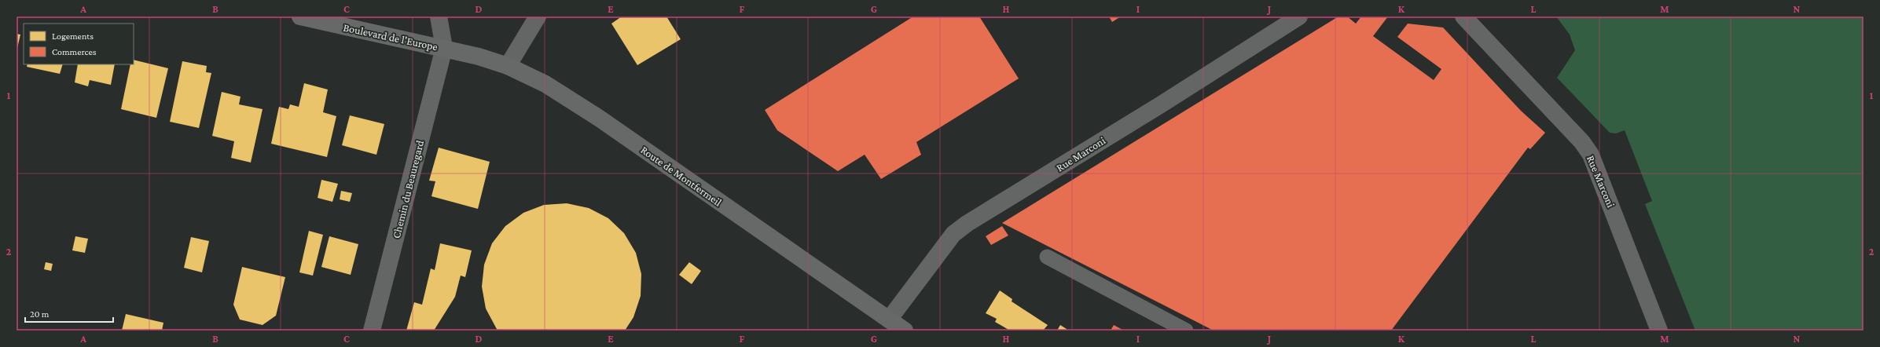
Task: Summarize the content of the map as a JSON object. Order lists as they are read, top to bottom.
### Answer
{
  "streets": {
    "main road": ["Boulevard de l'Europe", "Route de Montfermeil"],
    "street": ["Rue Marconi", "Chemin du Beauregard"]
  },
  "crossings": [
    ["Boulevard de l'Europe", "Route de Montfermeil"],
    ["Boulevard de l'Europe", "Chemin du Beauregard"],
    ["Rue Marconi", "Route de Montfermeil"],
    ["Route de Montfermeil", "Chemin du Beauregard"]
  ],
  "legend": ["Logements", "Commerces"],
  "scale_bar": "20 m",
  "grid": {
    "columns": [
      "A",
      "B",
      "C",
      "D",
      "E",
      "F",
      "G",
      "H",
      "I",
      "J",
      "K",
      "L",
      "M",
      "N"
    ],
    "rows": ["1", "2"]
  }
}
